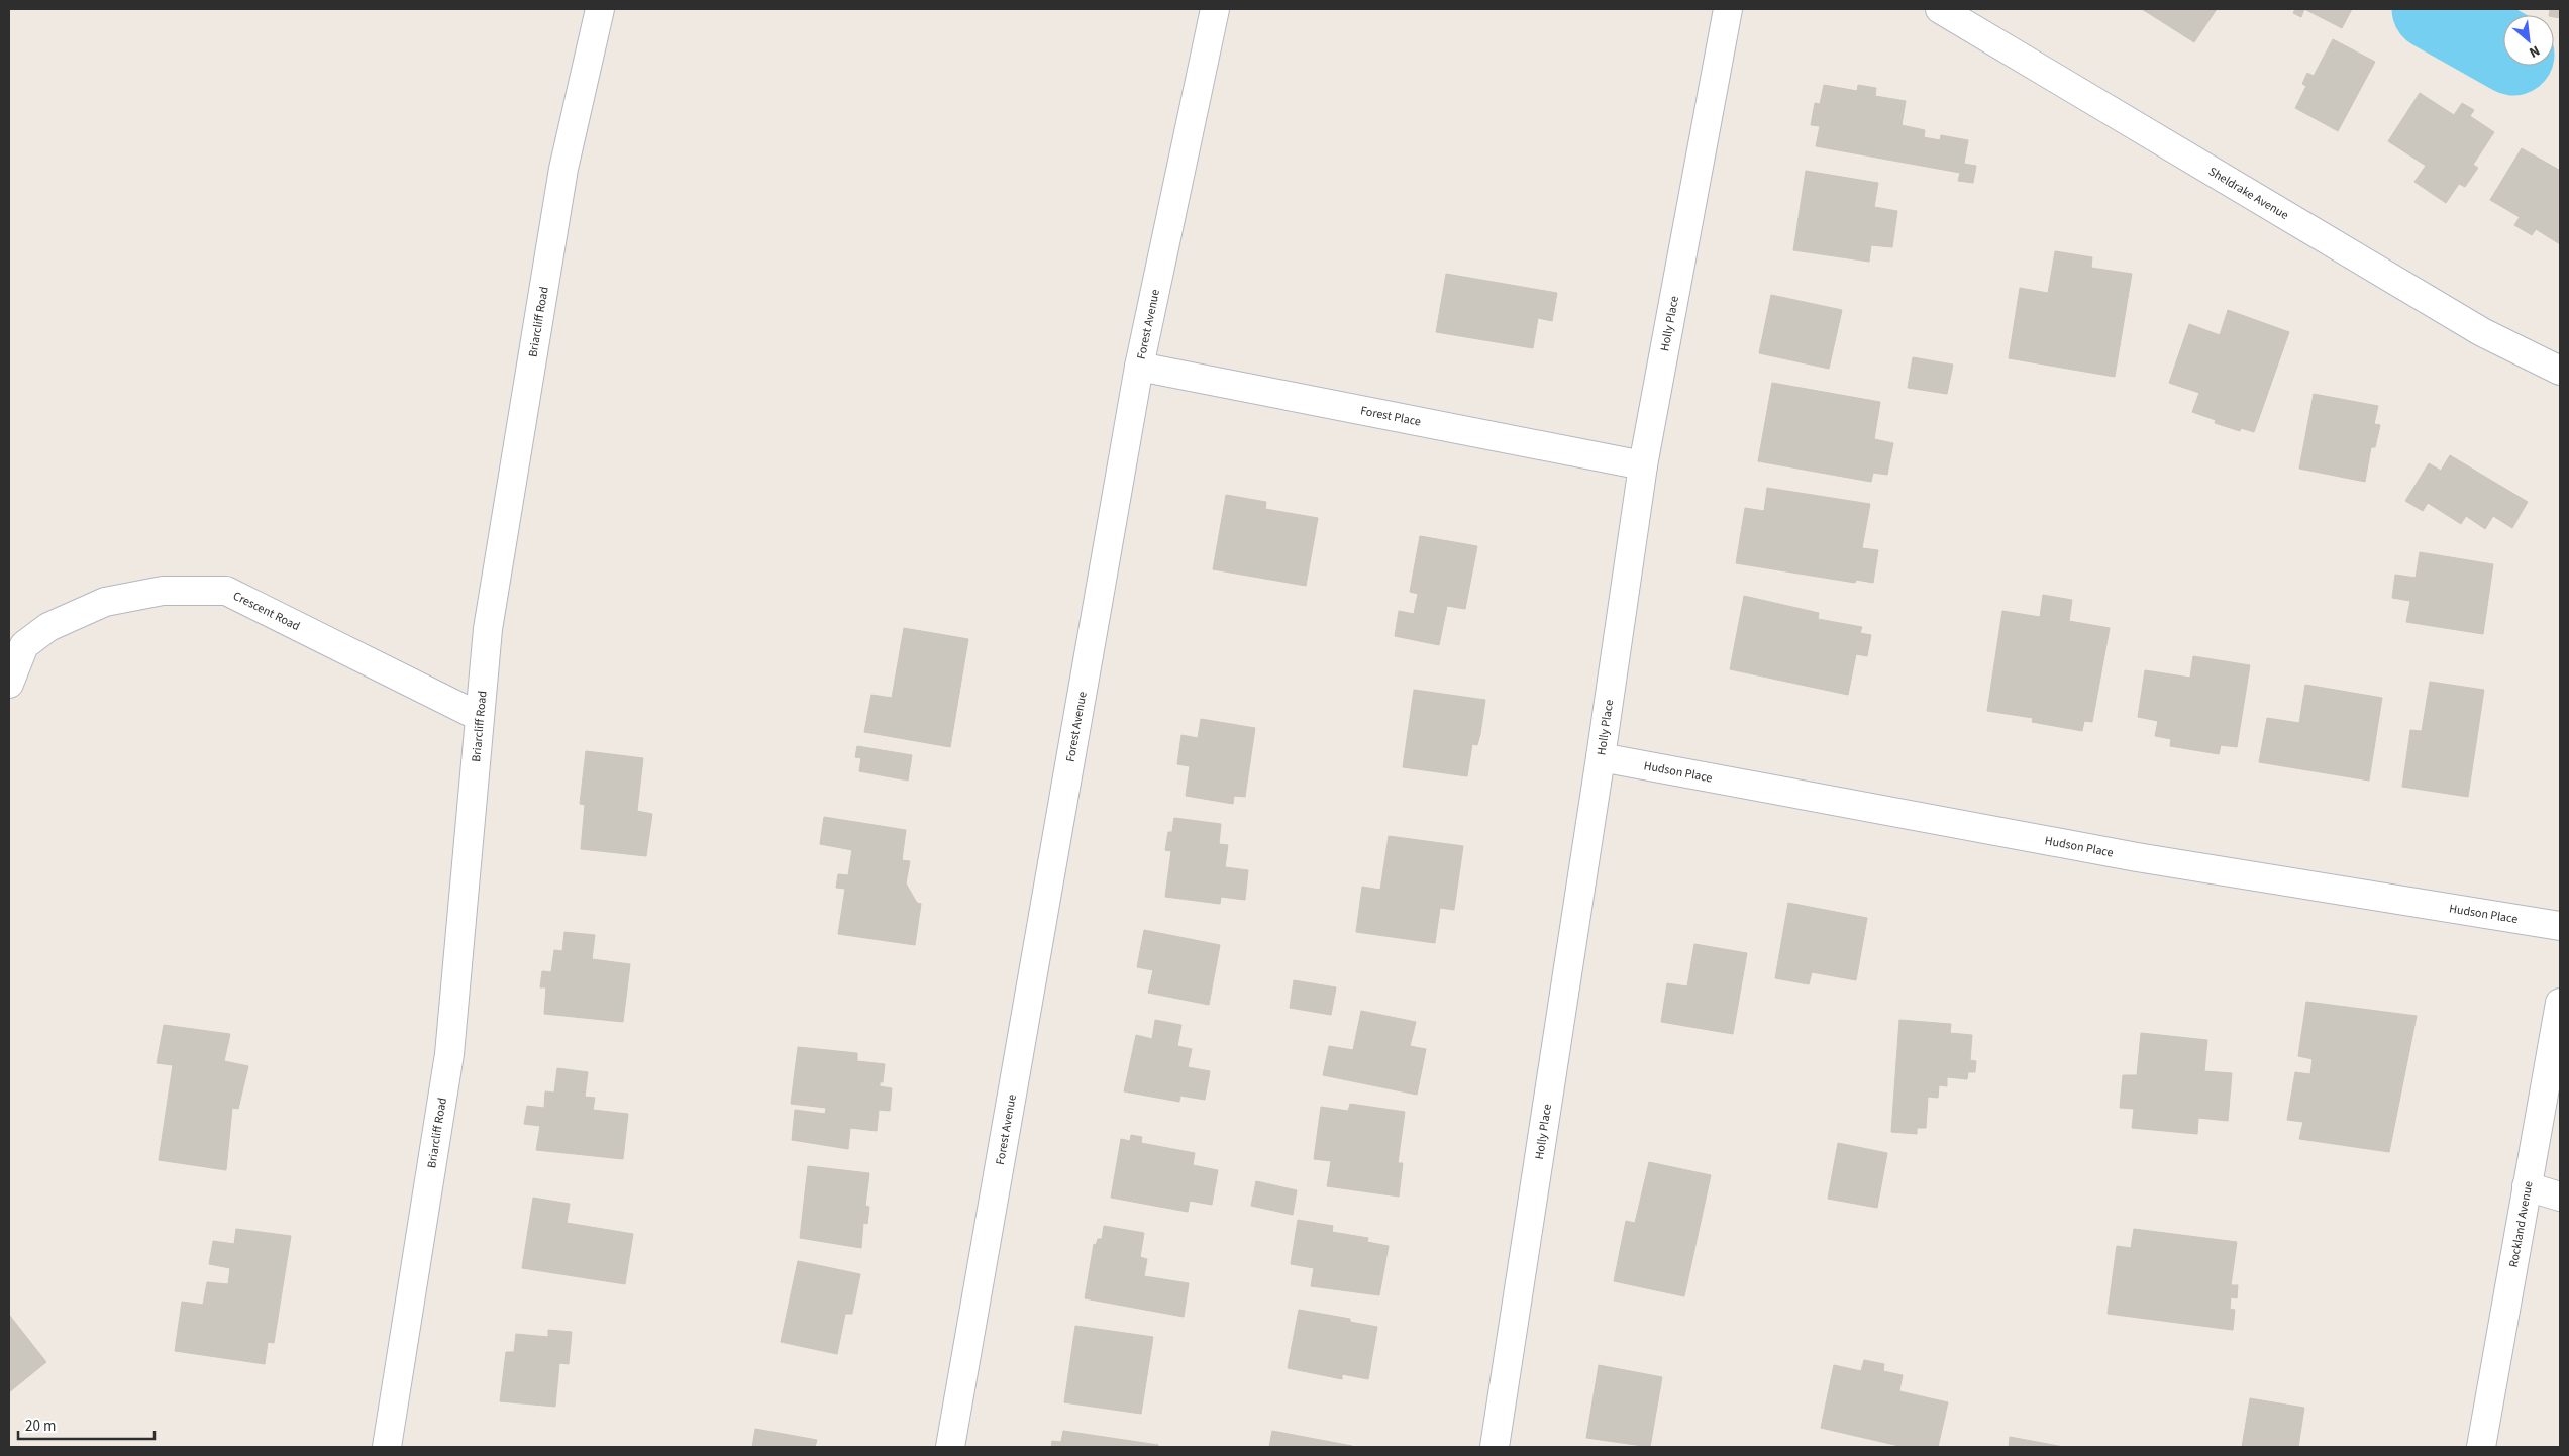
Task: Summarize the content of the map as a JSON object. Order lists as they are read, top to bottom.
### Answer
{
  "streets": {
    "street": [
      "Sheldrake Avenue",
      "Briarcliff Road",
      "Holly Place",
      "Forest Avenue",
      "Forest Place",
      "Crescent Road",
      "Hudson Place",
      "Rockland Avenue"
    ]
  },
  "crossings": [
    ["Briarcliff Road", "Crescent Road"],
    ["Holly Place", "Forest Place"],
    ["Holly Place", "Hudson Place"],
    ["Forest Avenue", "Forest Place"]
  ],
  "scale_bar": "20 m",
  "north": "bottom right"
}
